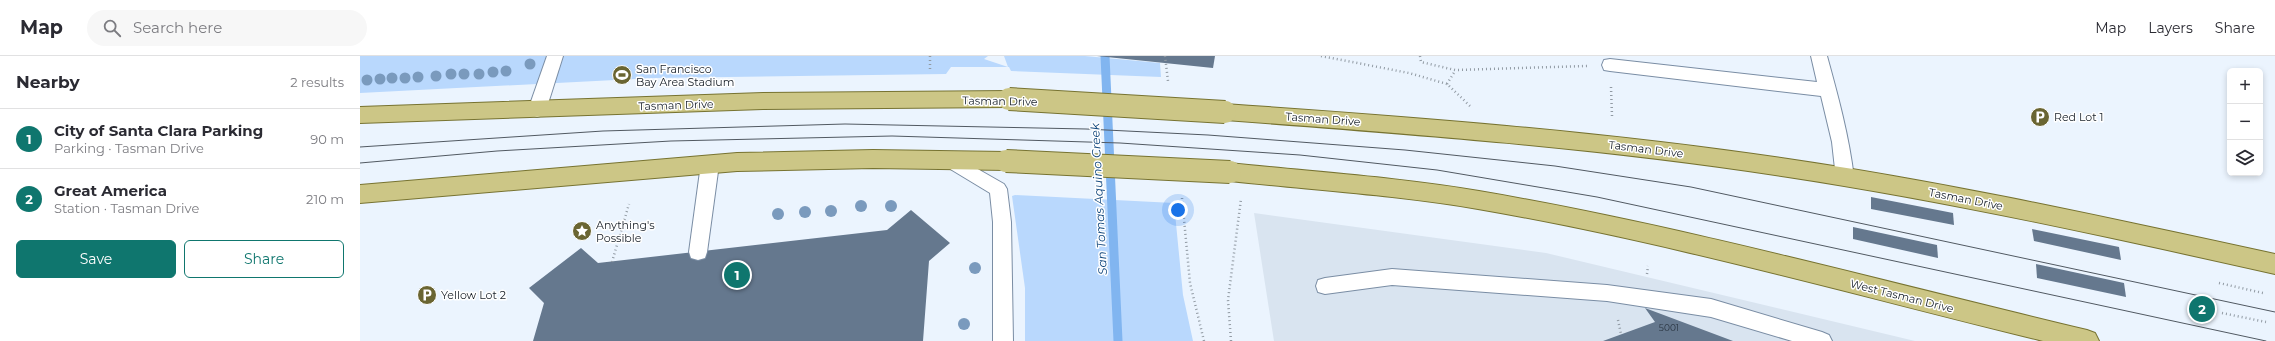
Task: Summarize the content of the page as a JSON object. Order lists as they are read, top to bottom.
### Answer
{
  "streets": {
    "main road": ["Tasman Drive", "West Tasman Drive"]
  },
  "water": ["San Tomas Aquino Creek"],
  "places": {
    "sports": ["San Francisco Bay Area Stadium"],
    "parking": ["Red Lot 1", "Yellow Lot 2"],
    "place": ["Anything's Possible"]
  },
  "house_numbers": ["5001"],
  "page": {
    "header": "Map",
    "search": "Search here",
    "nav": ["Map", "Layers", "Share"],
    "heading": ["Nearby", "2 results"],
    "map_buttons": ["+", "−"],
    "list": [
      {
        "mark": "1",
        "name": "City of Santa Clara Parking",
        "note": "Parking · Tasman Drive",
        "value": "90 m"
      },
      {
        "mark": "2",
        "name": "Great America",
        "note": "Station · Tasman Drive",
        "value": "210 m"
      }
    ],
    "buttons": ["Save", "Share"],
    "pins": ["1", "2"]
  }
}
